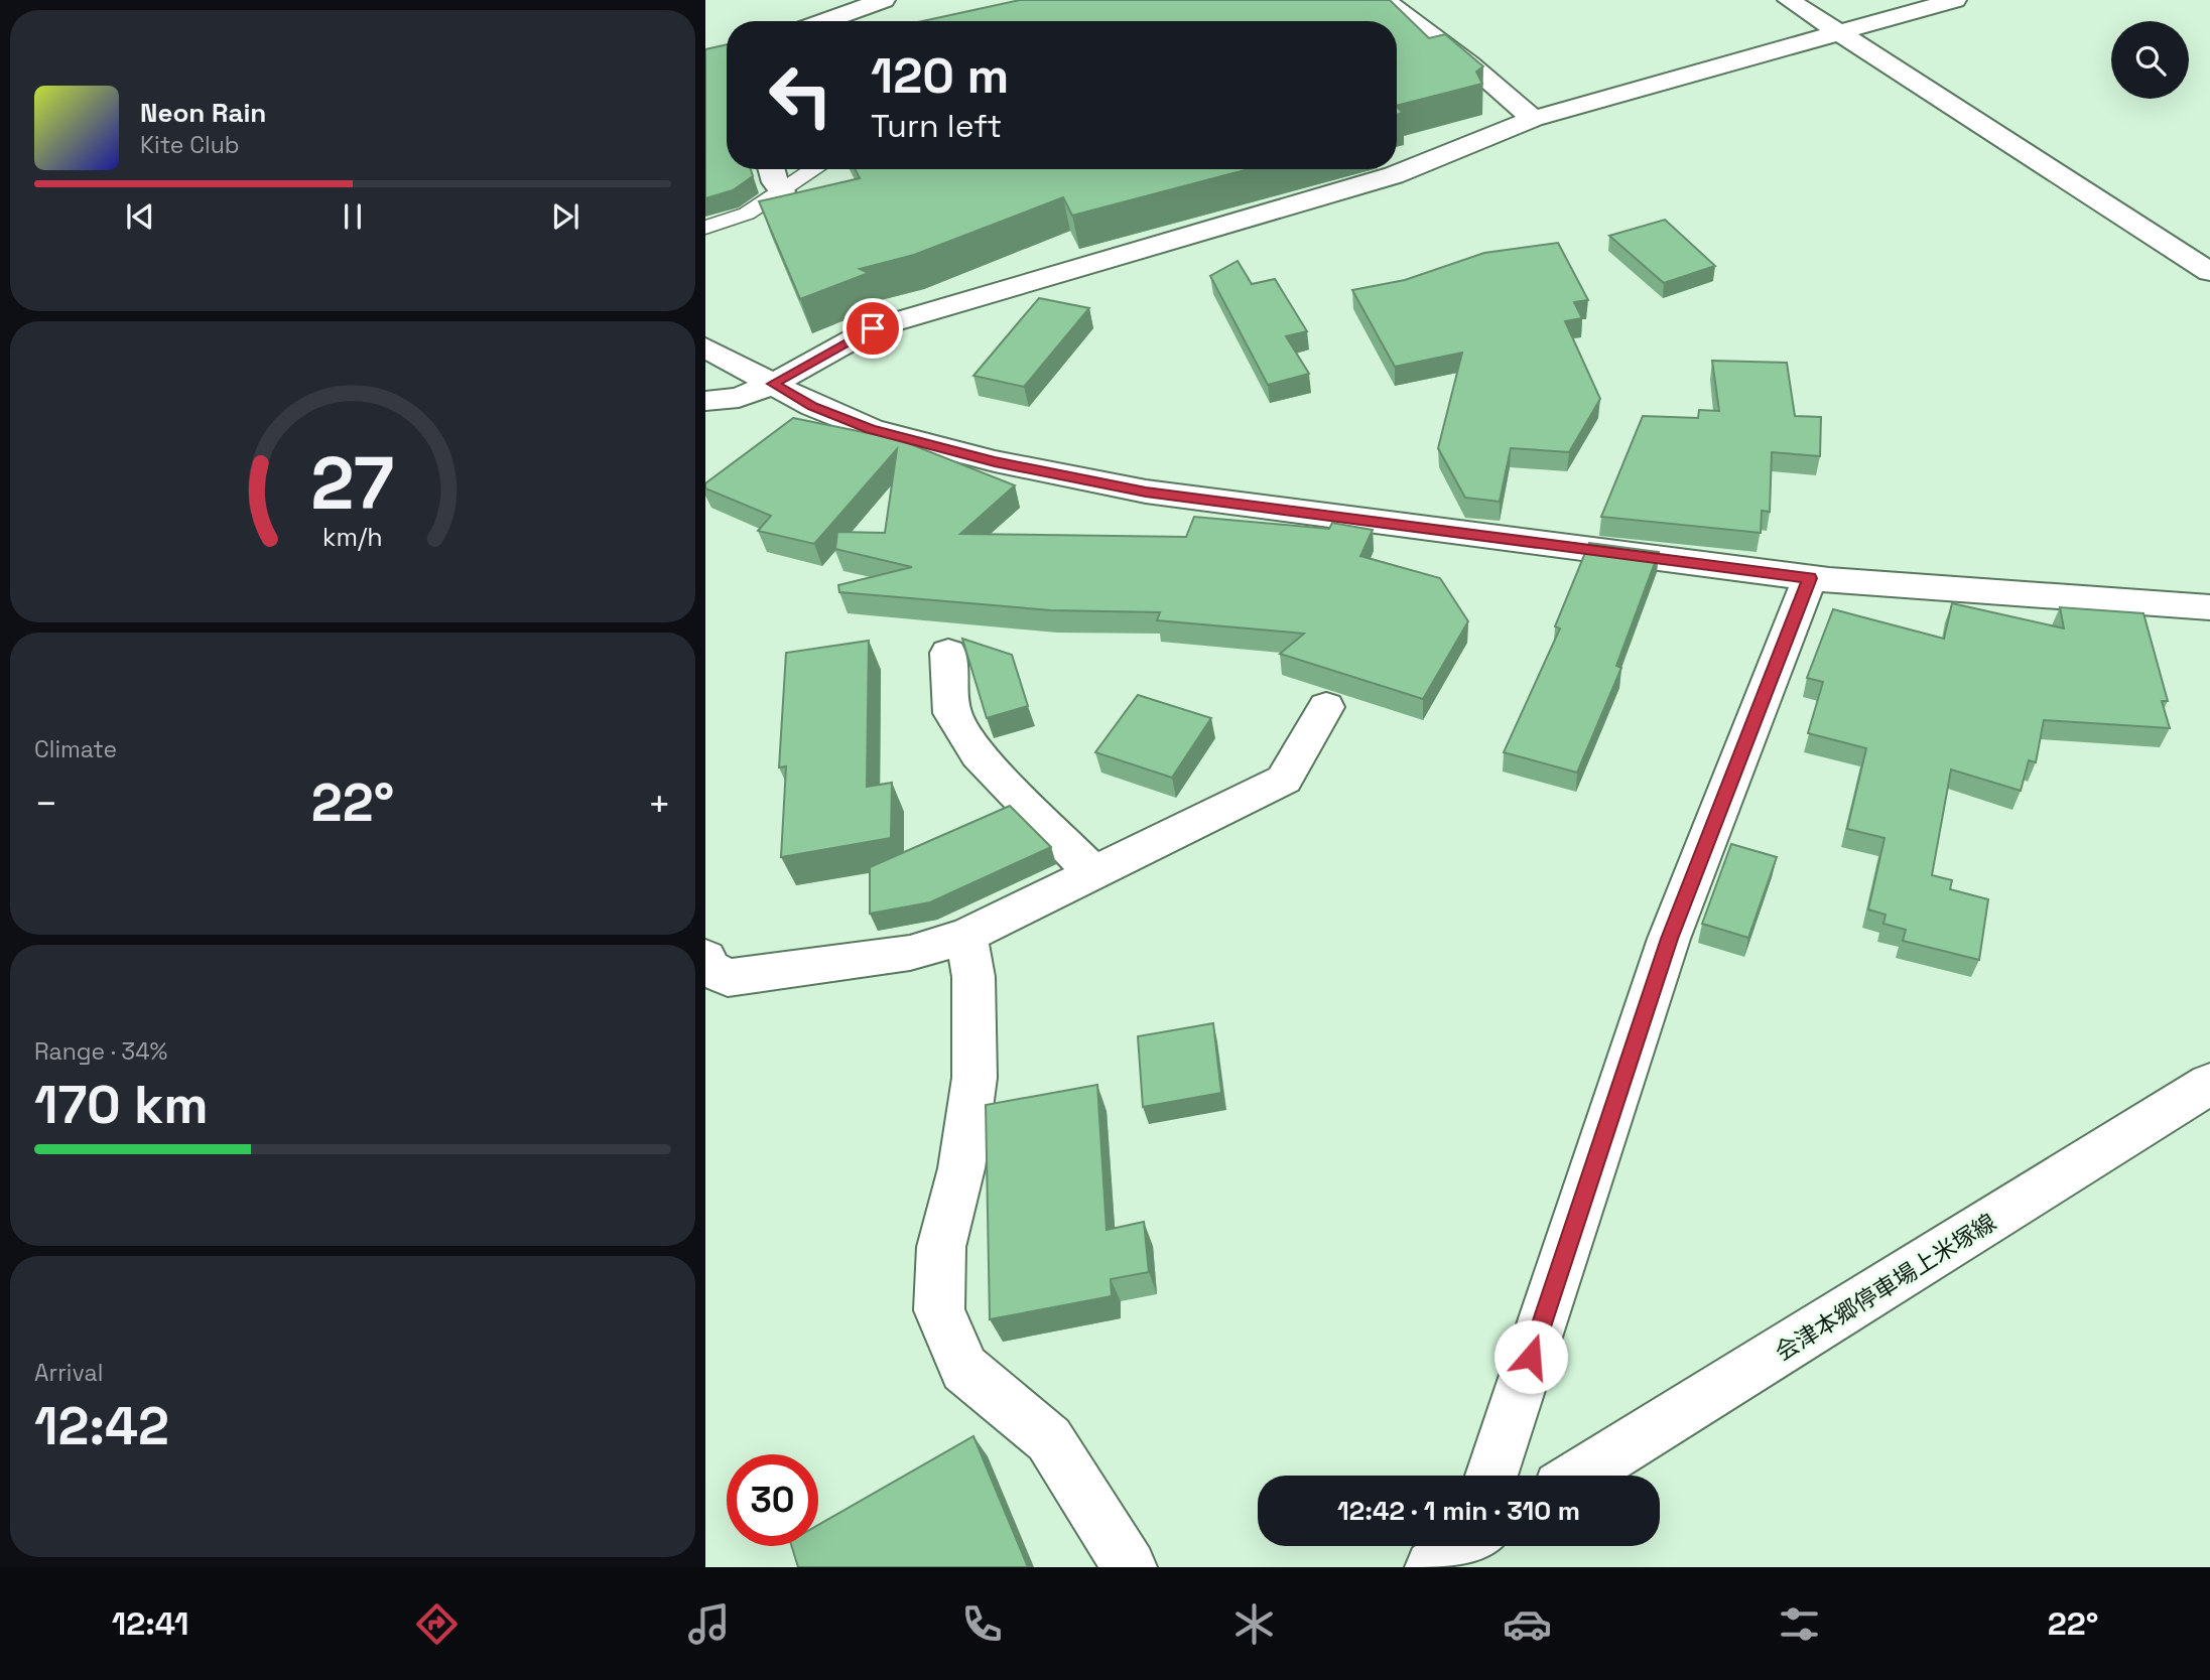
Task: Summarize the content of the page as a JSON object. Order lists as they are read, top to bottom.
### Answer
{
  "streets": {
    "street": ["会津本郷停車場上米塚線"]
  },
  "page": {
    "turn": ["120 m", "Turn left"],
    "song": ["Neon Rain", "Kite Club"],
    "tile": [
      "Climate",
      ["Range · 34%", "170 km"],
      ["Arrival", "12:42"]
    ],
    "heat": ["−", "22°", "+"],
    "limit": "30",
    "trip": "12:42 · 1 min · 310 m",
    "tabs": ["12:41", "22°"],
    "gauge": ["27", "km/h"]
  }
}
